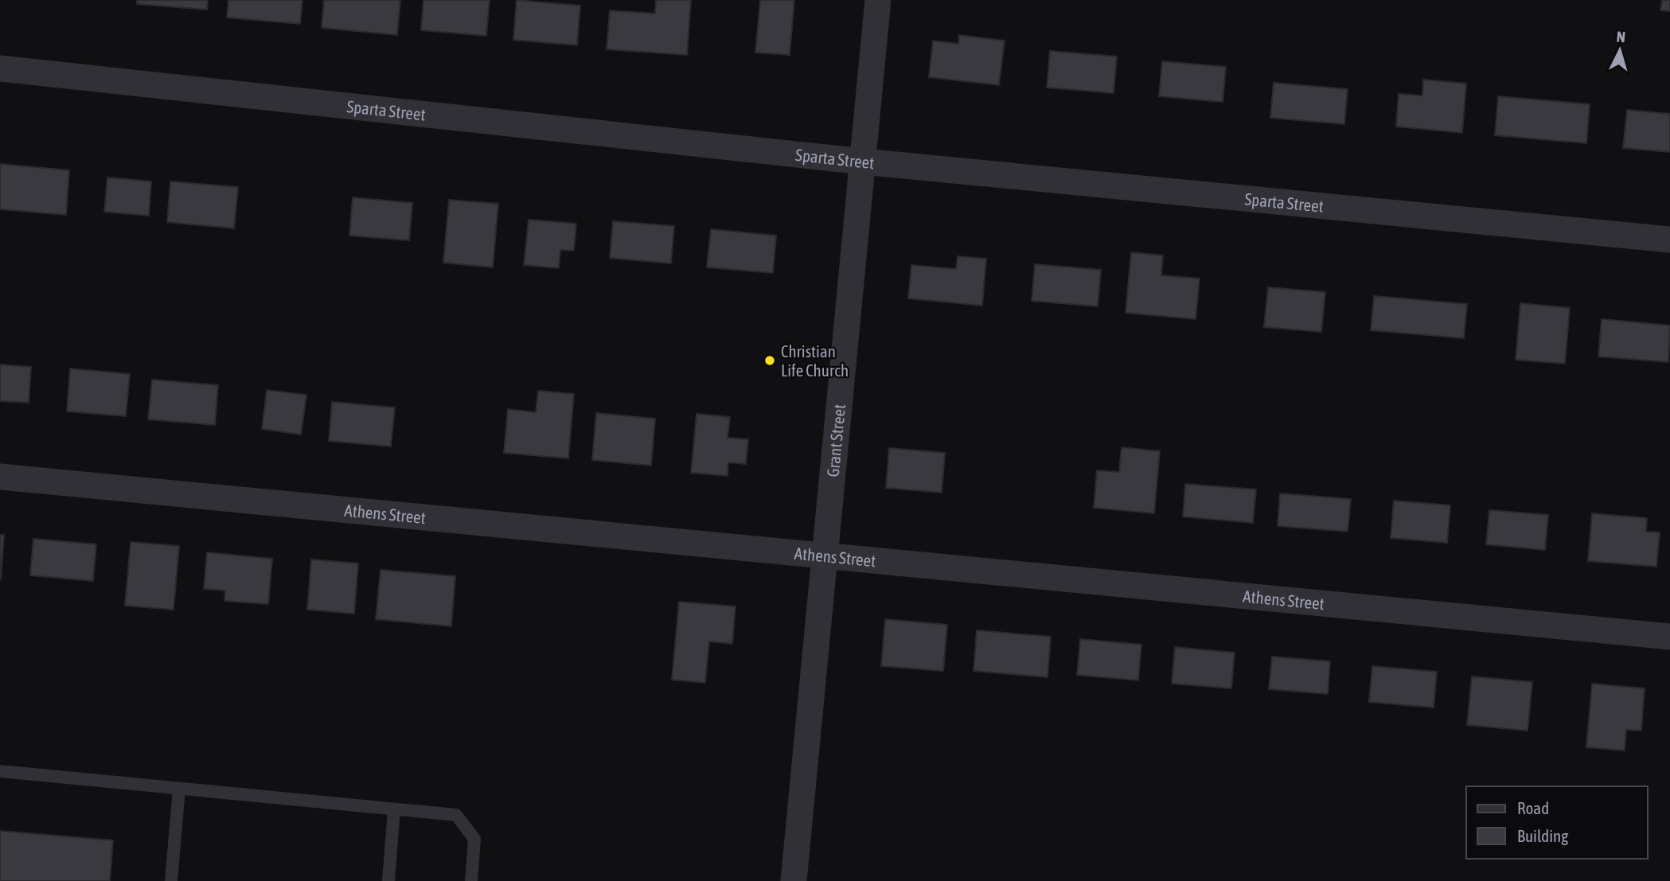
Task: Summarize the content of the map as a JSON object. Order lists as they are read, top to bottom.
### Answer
{
  "streets": {
    "street": ["Sparta Street", "Grant Street", "Athens Street"]
  },
  "crossings": [
    ["Sparta Street", "Grant Street"],
    ["Grant Street", "Athens Street"]
  ],
  "places": ["Christian Life Church"],
  "legend": ["Road", "Building"],
  "north": "top"
}
